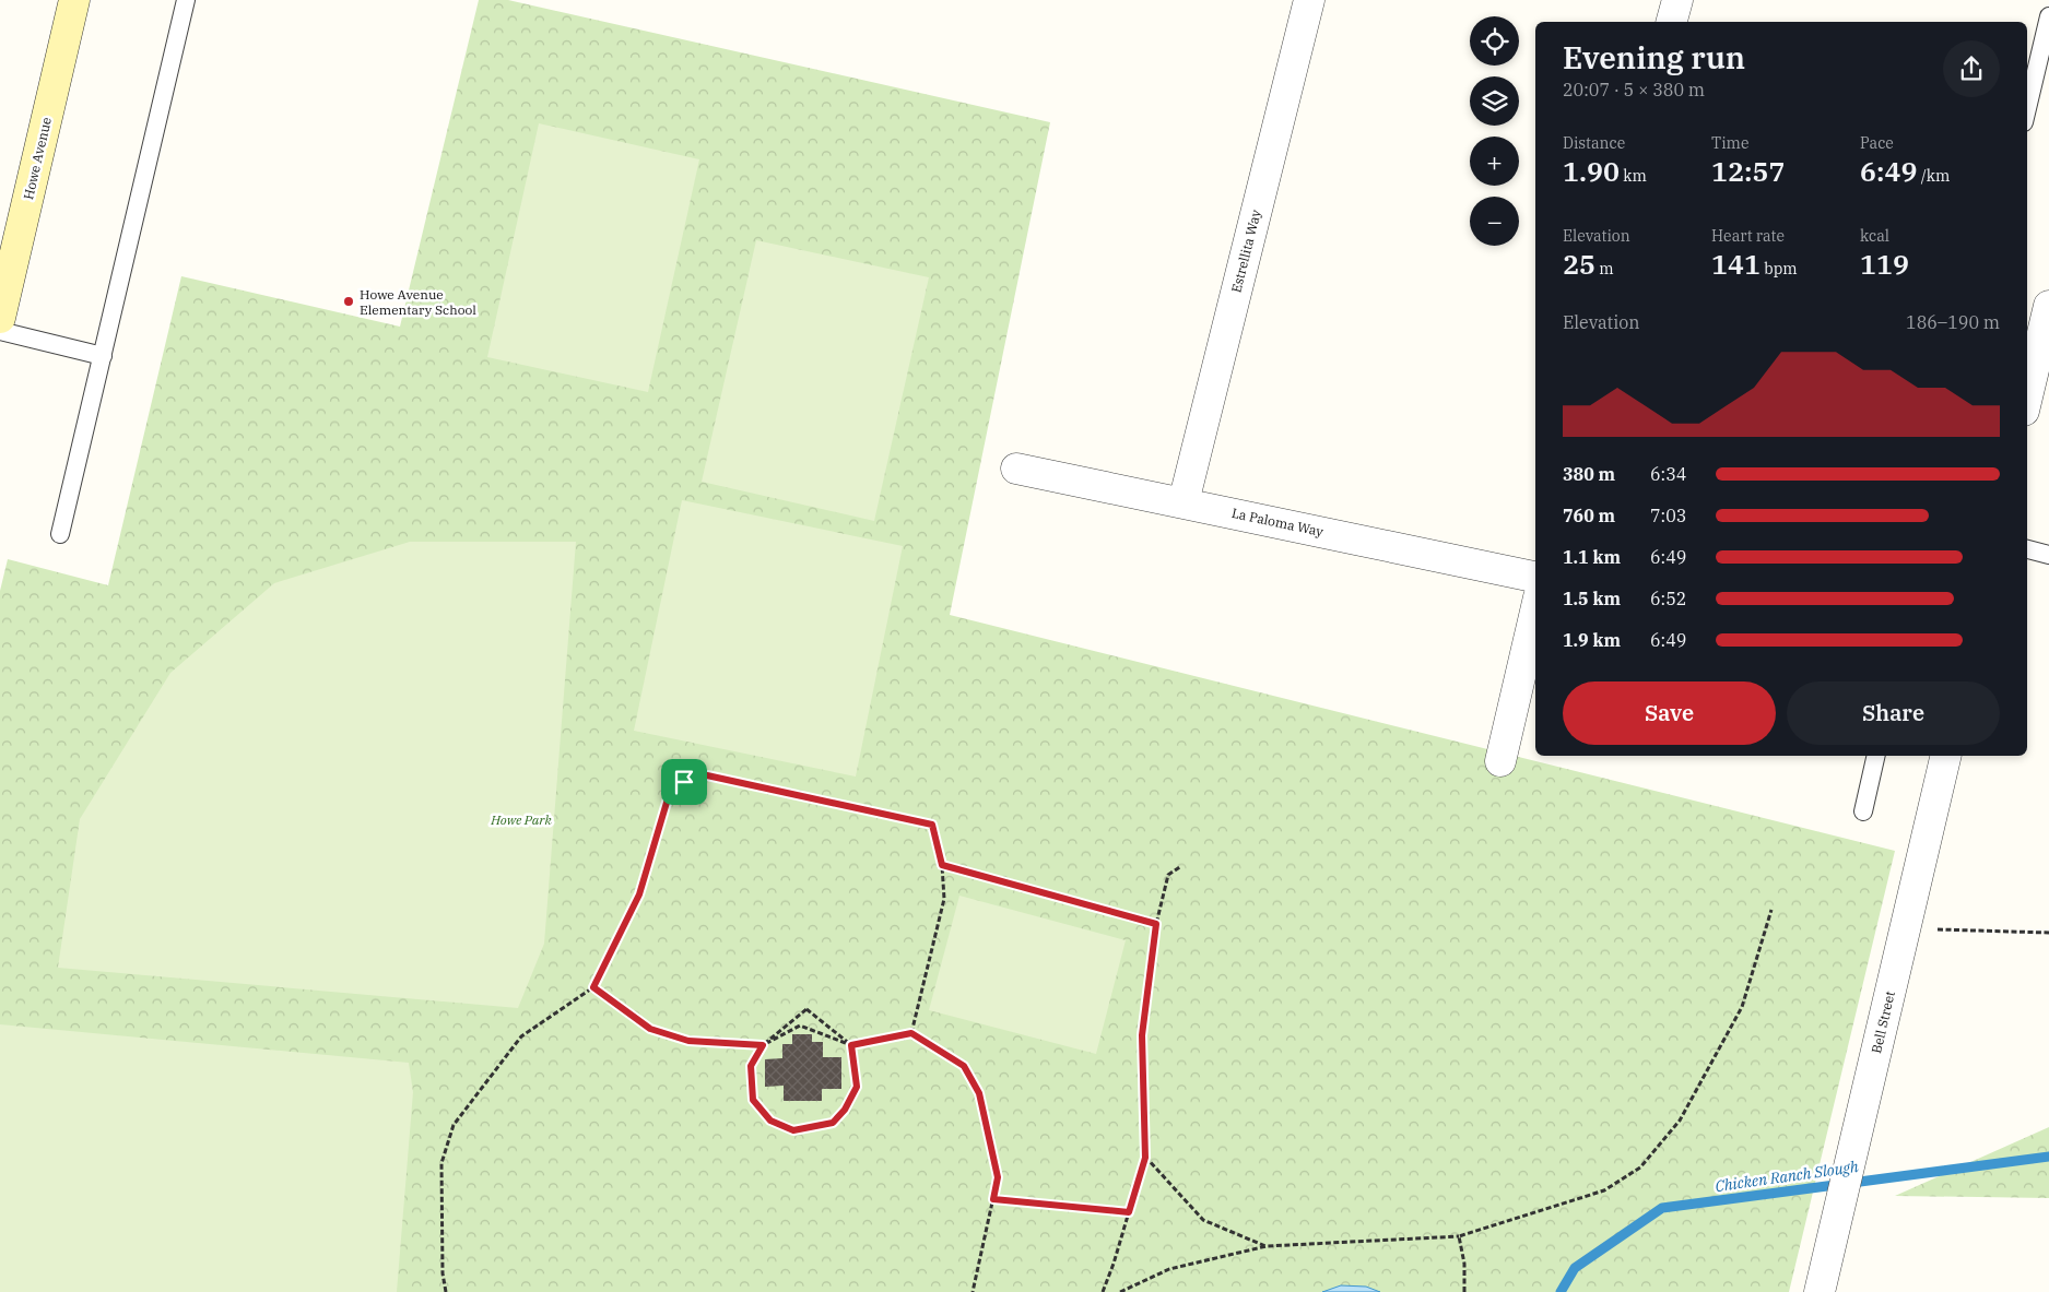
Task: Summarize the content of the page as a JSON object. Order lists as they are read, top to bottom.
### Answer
{
  "streets": {
    "main road": ["Howe Avenue"],
    "street": ["Estrellita Way", "La Paloma Way", "Bell Street"]
  },
  "crossings": [
    ["Estrellita Way", "La Paloma Way"]
  ],
  "water": ["Chicken Ranch Slough"],
  "parks": ["Howe Park"],
  "places": ["Howe Avenue Elementary School"],
  "page": {
    "map_buttons": ["+", "−"],
    "heading": ["Evening run", "20:07 · 5 × 380 m"],
    "stats": [
      ["Distance", "1.90 km"],
      ["Time", "12:57"],
      ["Pace", "6:49 /km"],
      ["Elevation", "25 m"],
      ["Heart rate", "141 bpm"],
      ["kcal", "119"]
    ],
    "chart": ["Elevation", "186–190 m"],
    "list": [
      {
        "name": "380 m",
        "note": "6:34"
      },
      {
        "name": "760 m",
        "note": "7:03"
      },
      {
        "name": "1.1 km",
        "note": "6:49"
      },
      {
        "name": "1.5 km",
        "note": "6:52"
      },
      {
        "name": "1.9 km",
        "note": "6:49"
      }
    ],
    "buttons": ["Save", "Share"]
  }
}
